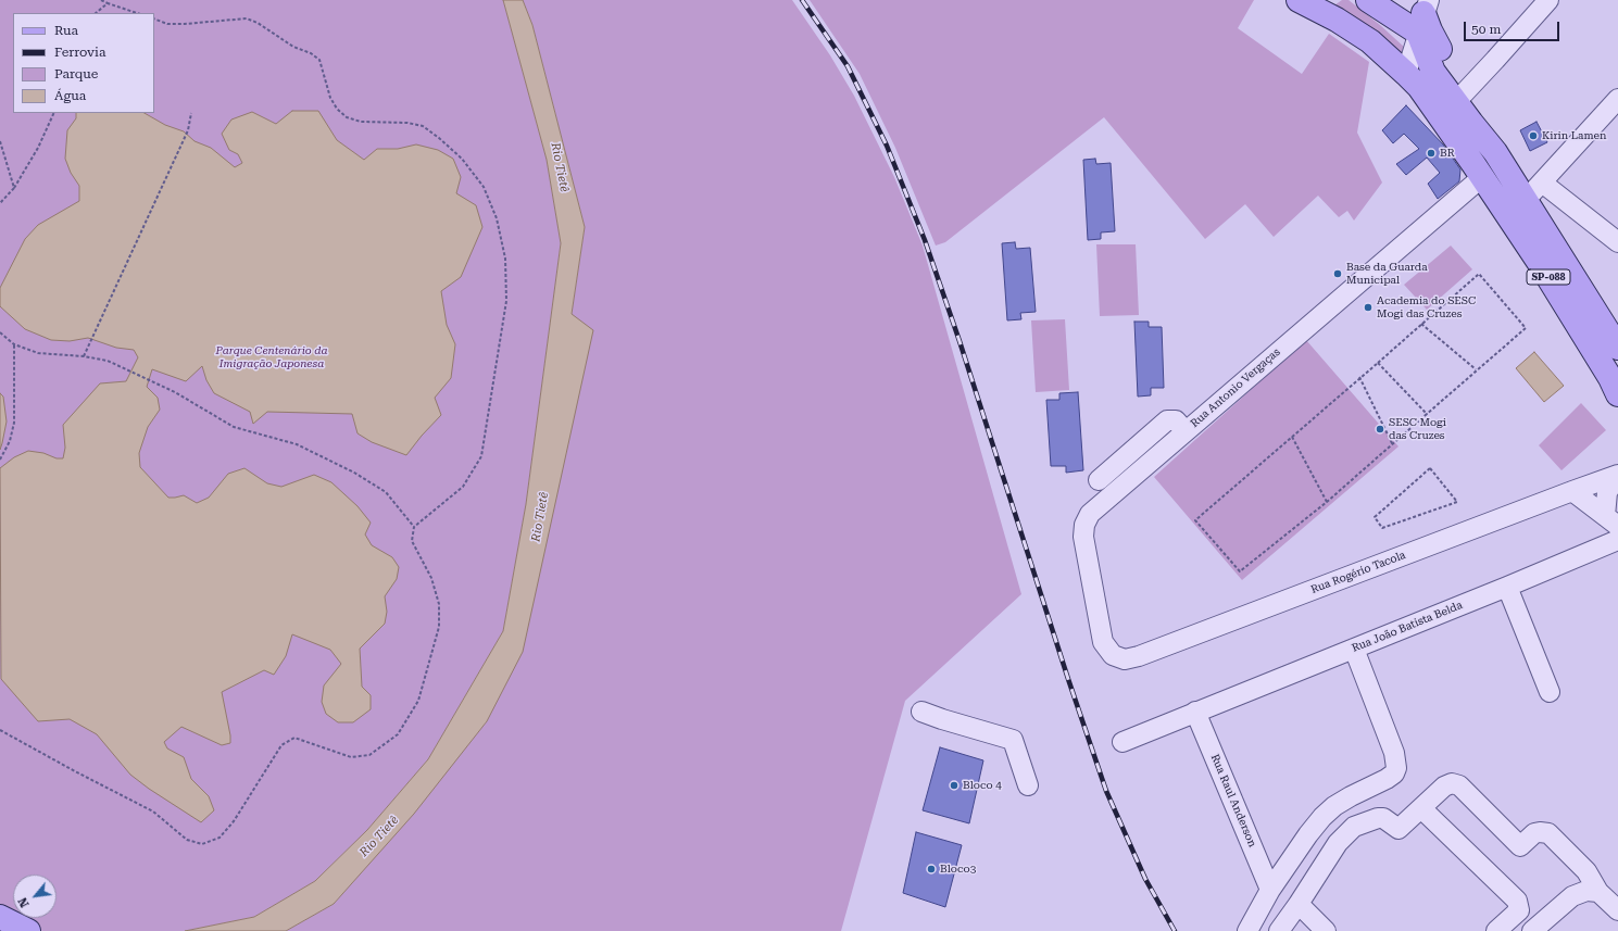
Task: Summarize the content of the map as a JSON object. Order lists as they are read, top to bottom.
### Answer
{
  "streets": {
    "main road": ["SP-088"],
    "street": [
      "Rua Antonio Vergaças",
      "Rua Rogério Tacola",
      "Rua João Batista Belda",
      "Rua Raul Anderson"
    ]
  },
  "crossings": [
    ["SP-088", "Rua Antonio Vergaças"],
    ["Rua Antonio Vergaças", "Rua Rogério Tacola"],
    ["Rua João Batista Belda", "Rua Raul Anderson"]
  ],
  "water": ["Rio Tietê"],
  "parks": ["Parque Centenário da Imigração Japonesa"],
  "places": [
    "Kirin Lamen",
    "BR",
    "Base da Guarda Municipal",
    "Academia do SESC Mogi das Cruzes",
    "SESC Mogi das Cruzes",
    "Bloco 4",
    "Bloco3"
  ],
  "legend": [
    "Rua",
    "Ferrovia",
    "Parque",
    "Água"
  ],
  "scale_bar": "50 m",
  "north": "bottom left"
}
